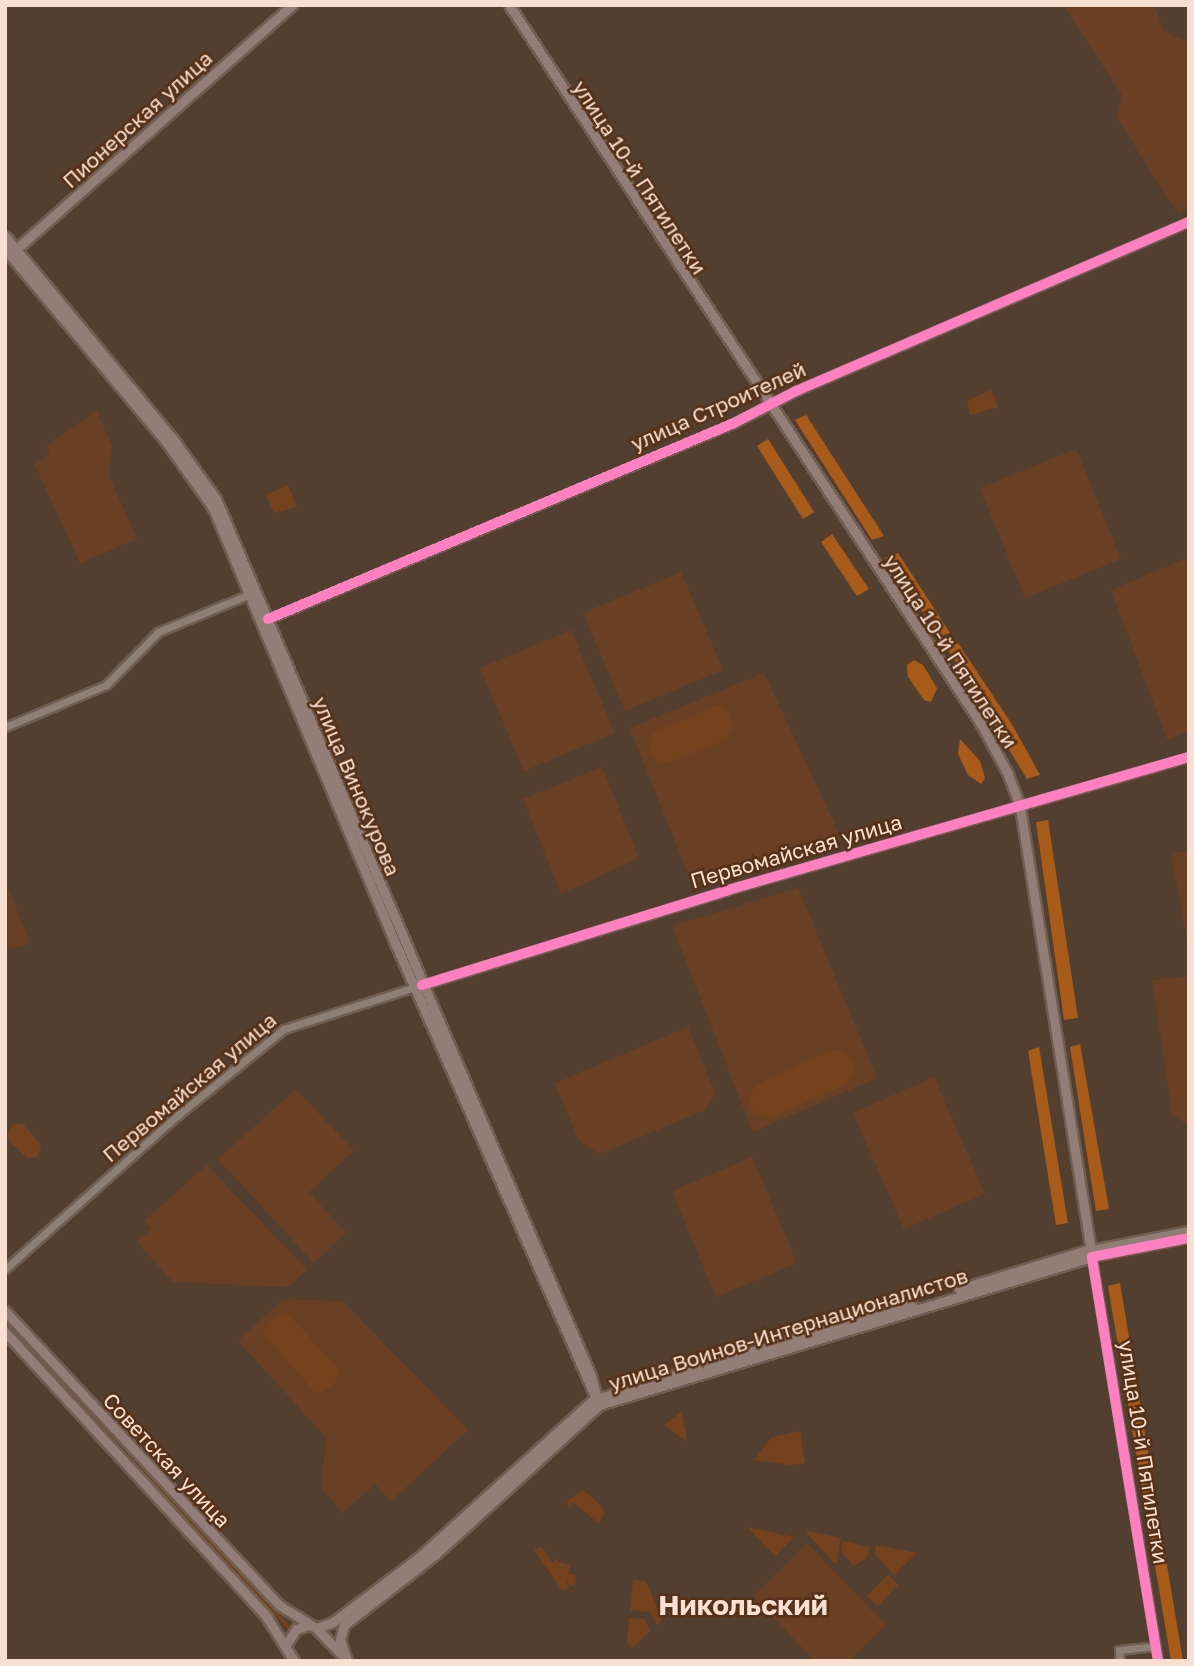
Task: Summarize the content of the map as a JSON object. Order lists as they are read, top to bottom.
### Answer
{
  "streets": {
    "main road": [
      "Пионерская улица",
      "улица 10-й Пятилетки",
      "улица Винокурова",
      "улица Воинов-Интернационалистов",
      "Советская улица"
    ],
    "street": ["улица Строителей", "Первомайская улица"]
  },
  "crossings": [
    ["Пионерская улица", "улица Винокурова"],
    ["улица 10-й Пятилетки", "улица Строителей"],
    ["улица 10-й Пятилетки", "Первомайская улица"],
    ["улица 10-й Пятилетки", "улица Воинов-Интернационалистов"],
    ["улица Строителей", "улица Винокурова"],
    ["улица Винокурова", "Первомайская улица"],
    ["улица Винокурова", "улица Воинов-Интернационалистов"],
    ["улица Воинов-Интернационалистов", "Советская улица"]
  ],
  "districts": ["Никольский"]
}
